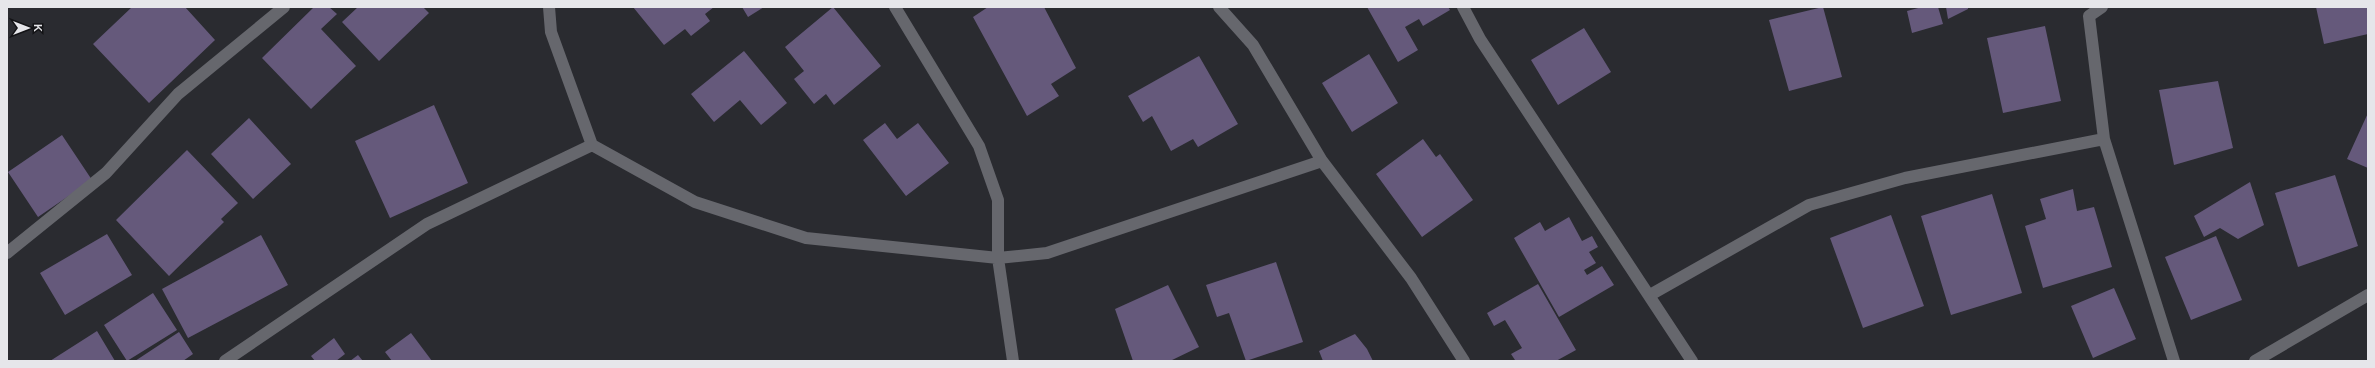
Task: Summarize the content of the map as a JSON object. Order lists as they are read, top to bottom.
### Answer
{
  "north": "right"
}
